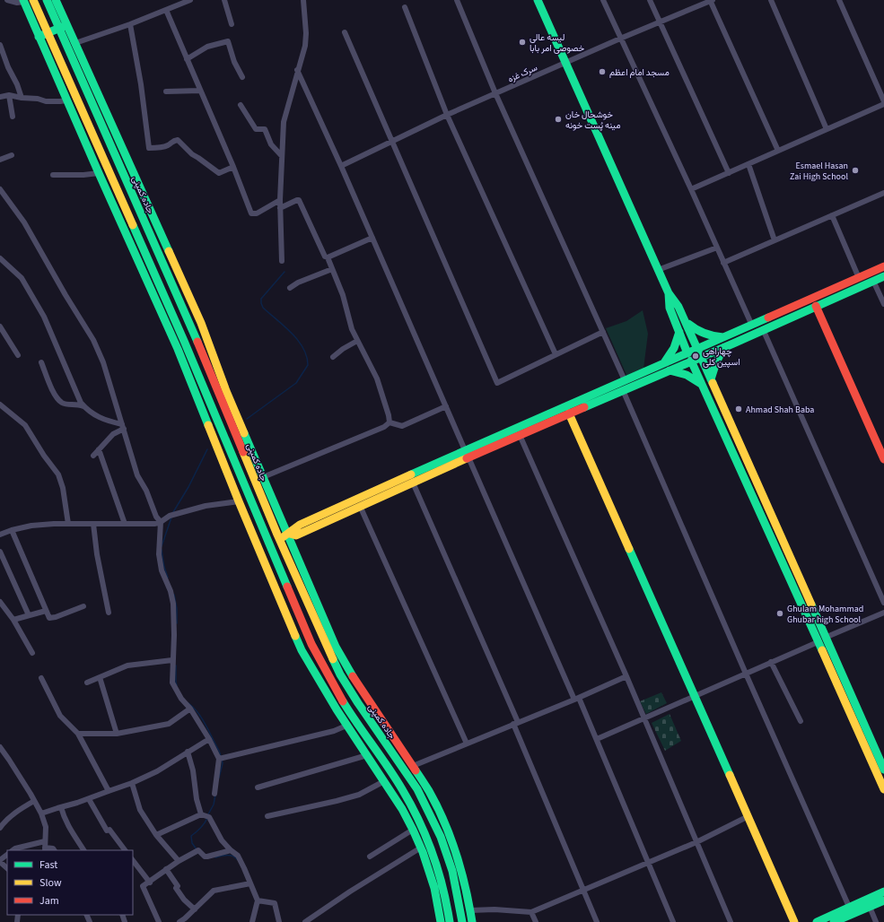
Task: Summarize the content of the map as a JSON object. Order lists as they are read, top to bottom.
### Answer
{
  "streets": {
    "main road": ["جاده کمپنی"],
    "street": ["سرک غزه"]
  },
  "places": [
    "لیسه عالی خصوصی امر بابا",
    "مسجد امام اعظم",
    "خوشحال خان مینه پُست خونه",
    "Esmael Hasan Zai High School",
    "چهاراهی اسپین کلی",
    "Ahmad Shah Baba",
    "Ghulam Mohammad Ghubar high School"
  ],
  "legend": ["Fast", "Slow", "Jam"]
}
